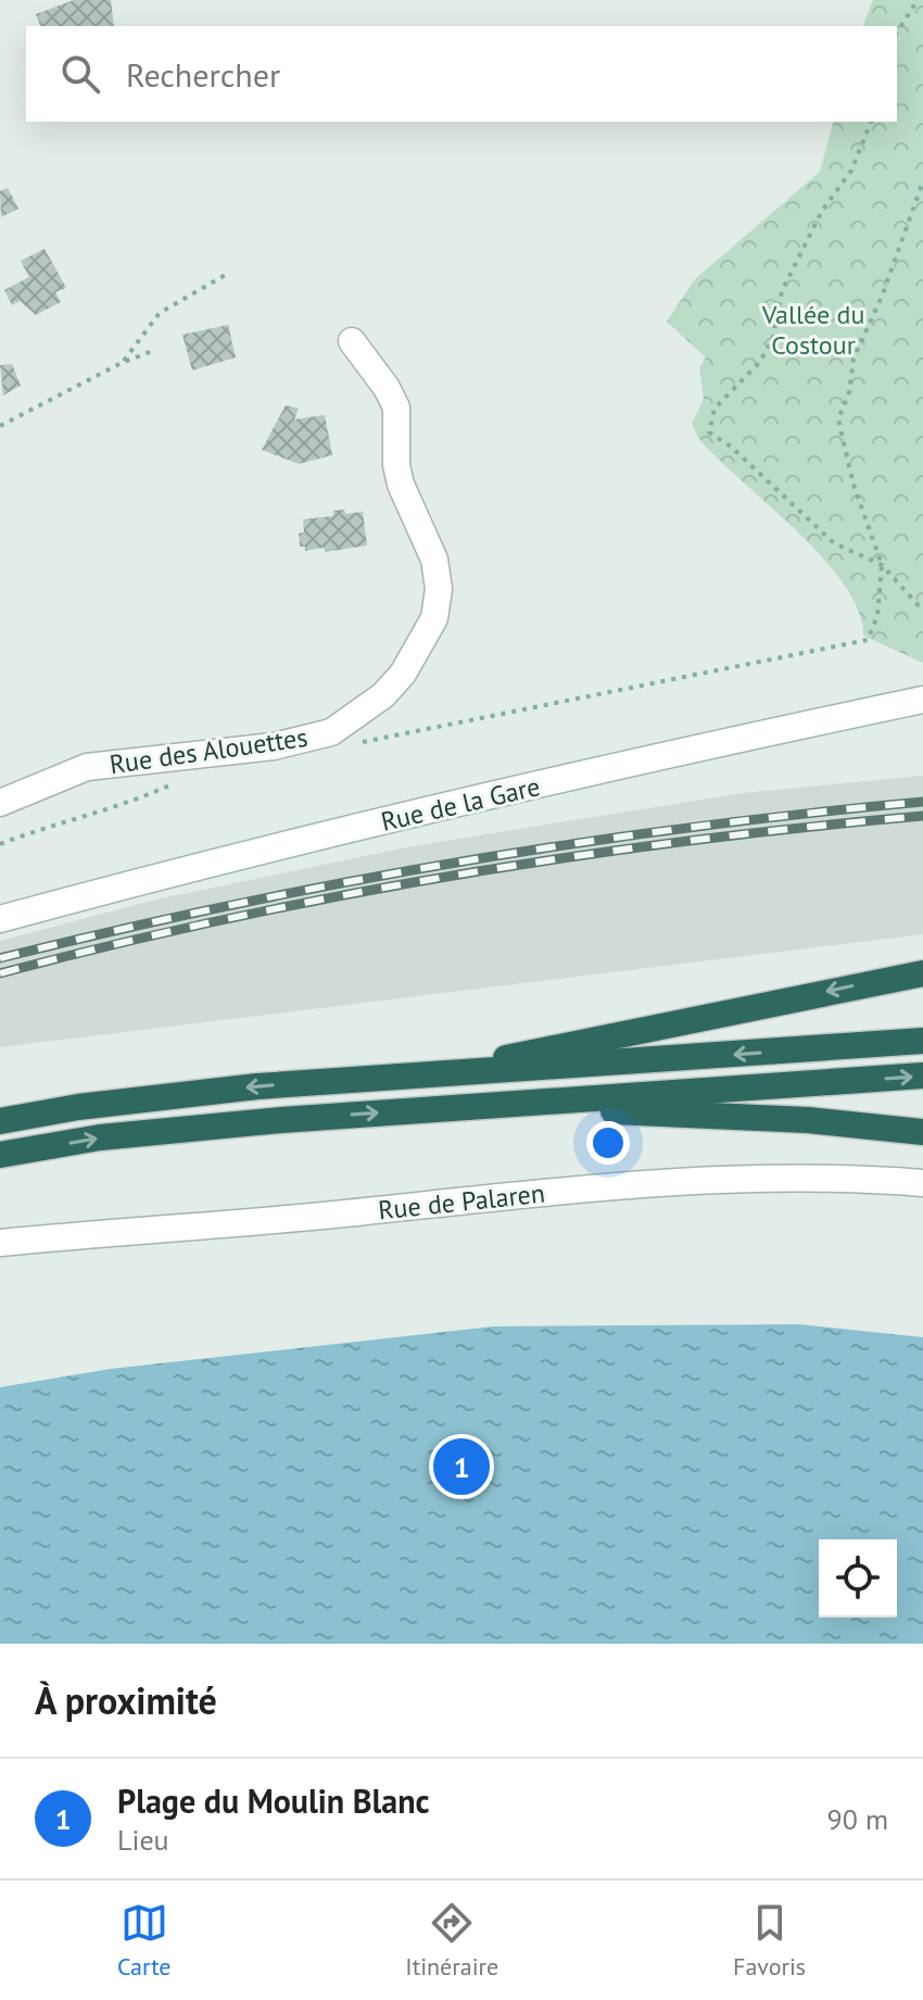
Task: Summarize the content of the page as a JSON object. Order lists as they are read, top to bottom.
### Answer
{
  "streets": {
    "street": ["Rue des Alouettes", "Rue de la Gare", "Rue de Palaren"]
  },
  "parks": ["Vallée du Costour"],
  "page": {
    "search": "Rechercher",
    "pins": "1",
    "heading": "À proximité",
    "list": [
      {
        "mark": "1",
        "name": "Plage du Moulin Blanc",
        "note": "Lieu",
        "value": "90 m"
      }
    ],
    "nav": ["Carte", "Itinéraire", "Favoris"]
  }
}
